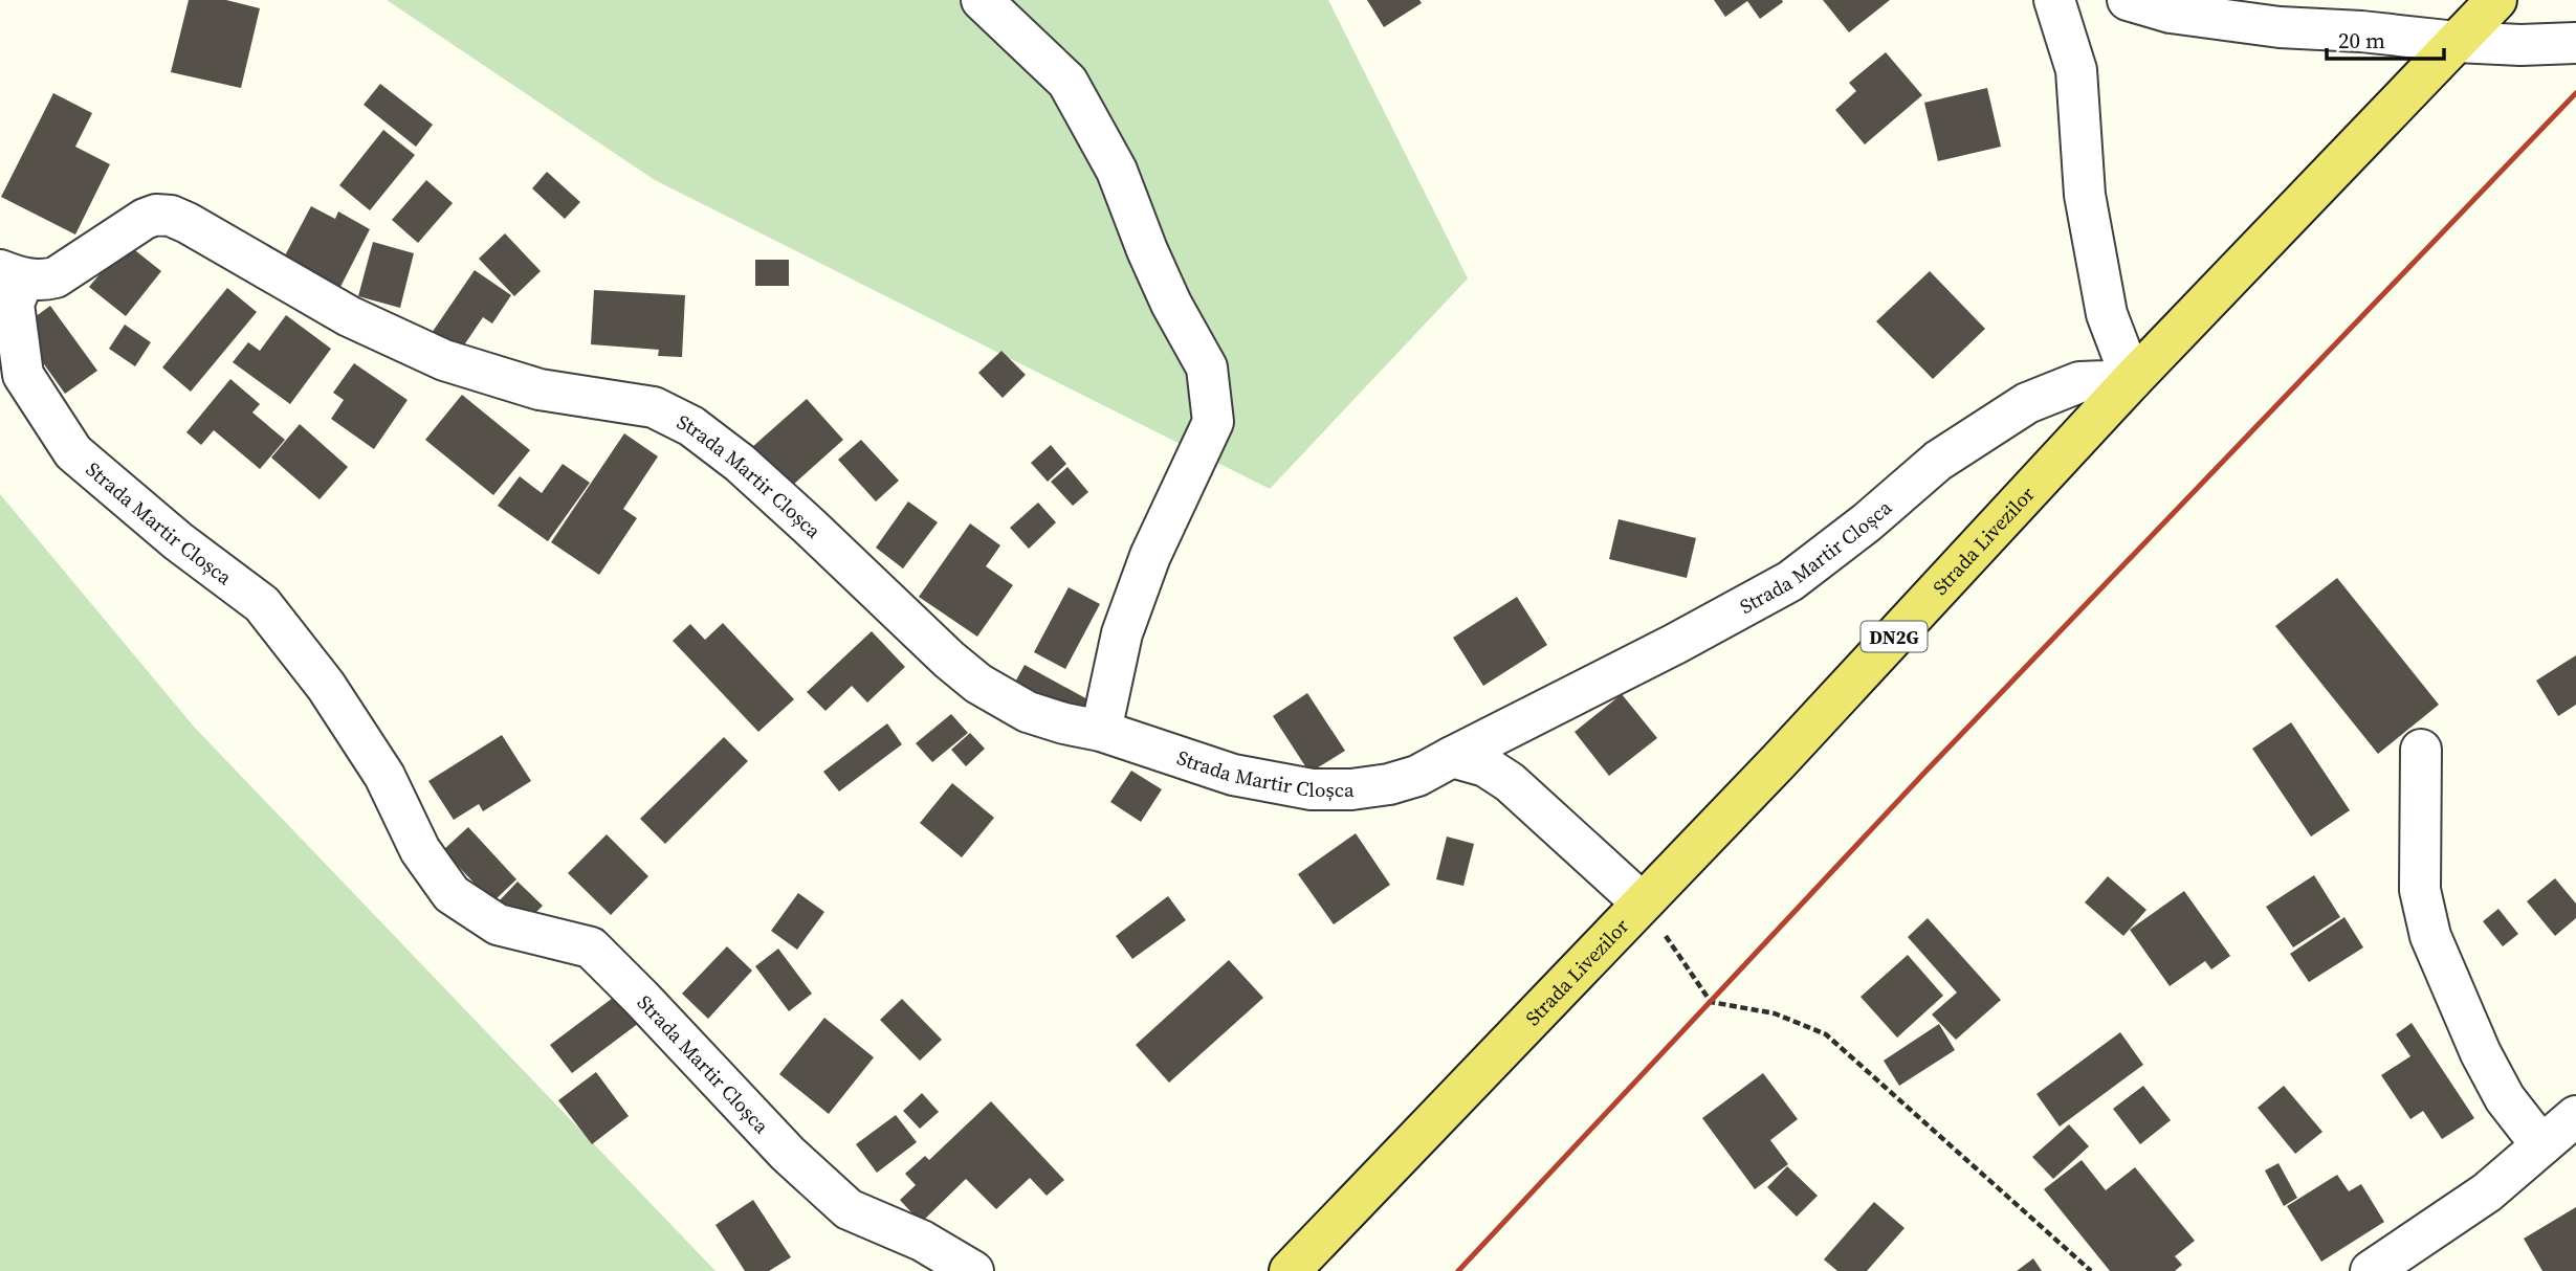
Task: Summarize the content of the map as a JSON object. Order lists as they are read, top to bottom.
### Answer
{
  "streets": {
    "main road": ["Strada Livezilor", "DN2G"],
    "street": ["Strada Martir Cloșca"]
  },
  "crossings": [
    ["Strada Martir Cloșca", "Strada Livezilor"]
  ],
  "scale_bar": "20 m"
}
